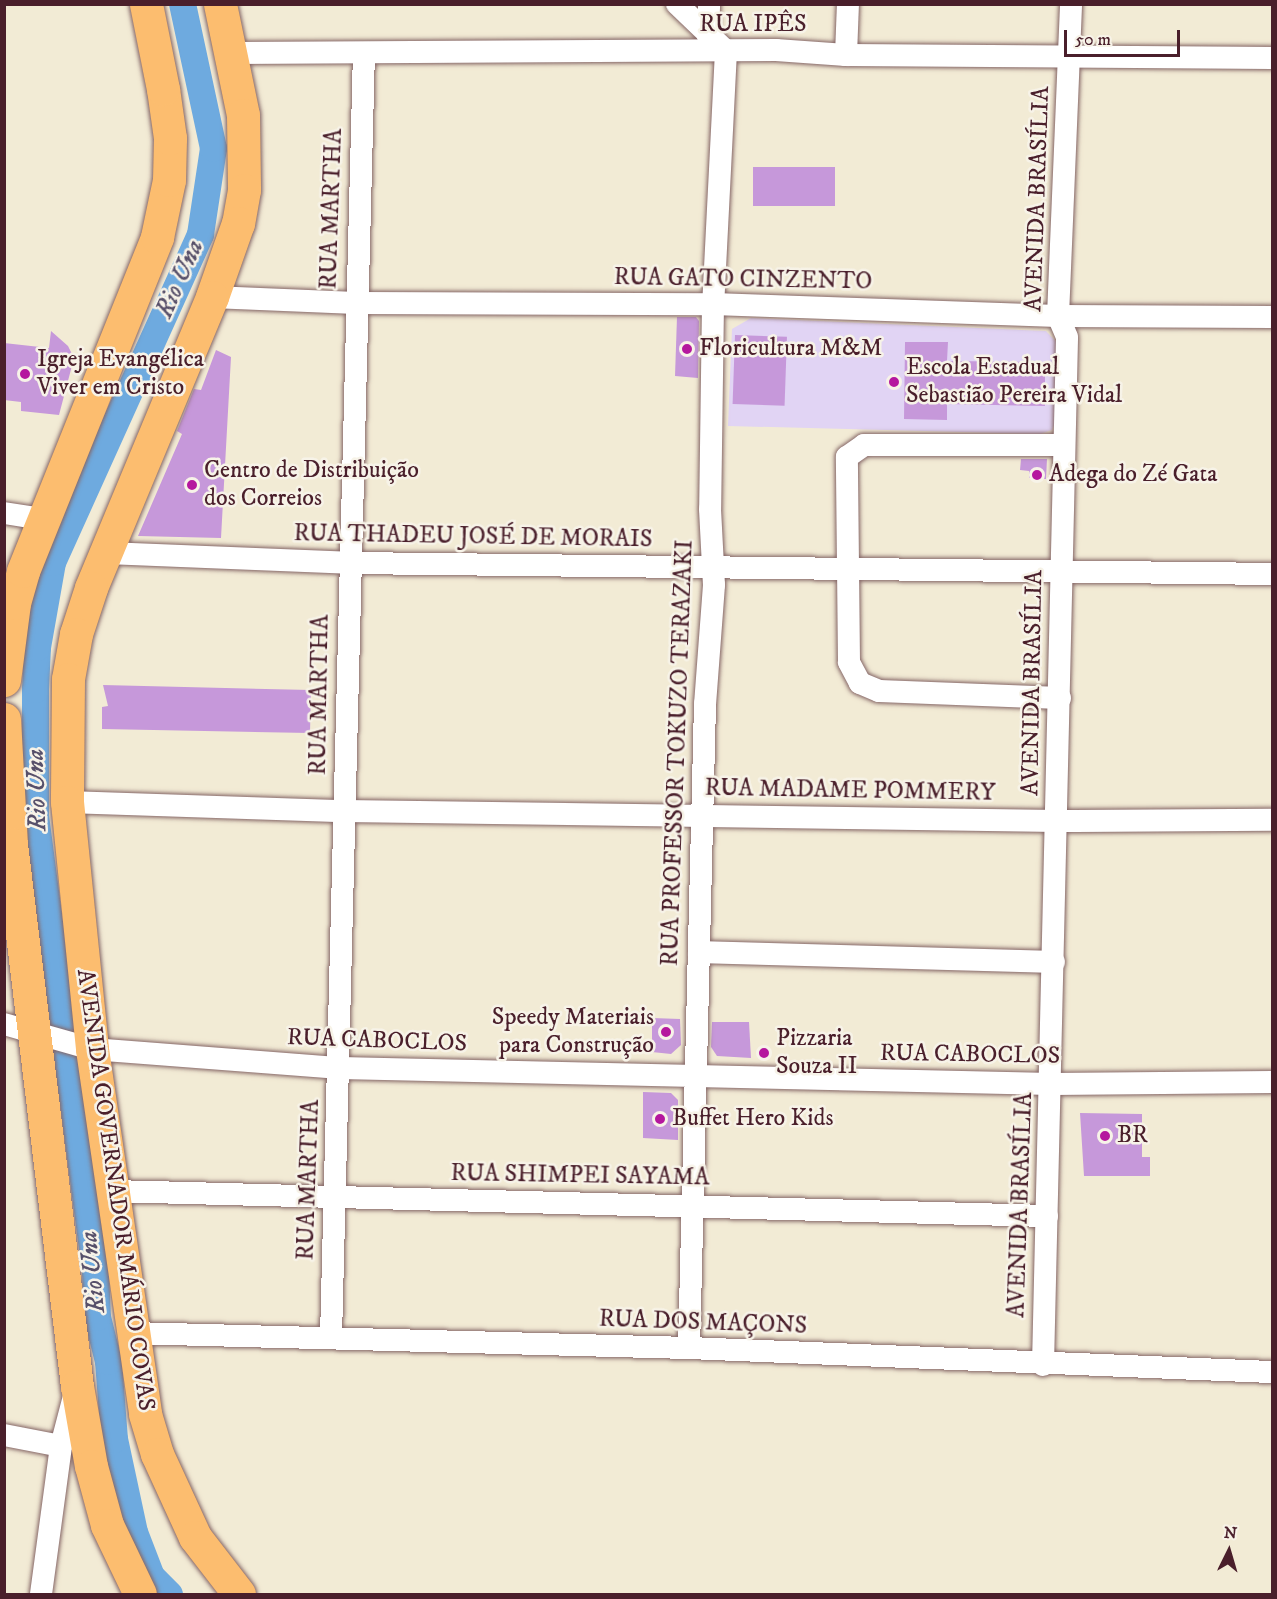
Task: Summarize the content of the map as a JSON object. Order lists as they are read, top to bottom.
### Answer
{
  "streets": {
    "highway": ["AVENIDA GOVERNADOR MÁRIO COVAS"],
    "street": [
      "RUA IPÊS",
      "AVENIDA BRASÍLIA",
      "RUA MARTHA",
      "RUA GATO CINZENTO",
      "RUA THADEU JOSÉ DE MORAIS",
      "RUA PROFESSOR TOKUZO TERAZAKI",
      "RUA MADAME POMMERY",
      "RUA CABOCLOS",
      "RUA SHIMPEI SAYAMA",
      "RUA DOS MAÇONS"
    ]
  },
  "crossings": [
    ["RUA IPÊS", "AVENIDA BRASÍLIA"],
    ["RUA IPÊS", "RUA MARTHA"],
    ["RUA IPÊS", "RUA PROFESSOR TOKUZO TERAZAKI"],
    ["RUA IPÊS", "AVENIDA GOVERNADOR MÁRIO COVAS"],
    ["AVENIDA BRASÍLIA", "RUA GATO CINZENTO"],
    ["AVENIDA BRASÍLIA", "RUA THADEU JOSÉ DE MORAIS"],
    ["AVENIDA BRASÍLIA", "RUA MADAME POMMERY"],
    ["AVENIDA BRASÍLIA", "RUA CABOCLOS"],
    ["AVENIDA BRASÍLIA", "RUA SHIMPEI SAYAMA"],
    ["AVENIDA BRASÍLIA", "RUA DOS MAÇONS"],
    ["RUA MARTHA", "RUA GATO CINZENTO"],
    ["RUA MARTHA", "RUA THADEU JOSÉ DE MORAIS"],
    ["RUA MARTHA", "RUA MADAME POMMERY"],
    ["RUA MARTHA", "RUA CABOCLOS"],
    ["RUA MARTHA", "RUA SHIMPEI SAYAMA"],
    ["RUA MARTHA", "RUA DOS MAÇONS"],
    ["RUA GATO CINZENTO", "RUA PROFESSOR TOKUZO TERAZAKI"],
    ["RUA GATO CINZENTO", "AVENIDA GOVERNADOR MÁRIO COVAS"],
    ["RUA THADEU JOSÉ DE MORAIS", "RUA PROFESSOR TOKUZO TERAZAKI"],
    ["RUA THADEU JOSÉ DE MORAIS", "AVENIDA GOVERNADOR MÁRIO COVAS"],
    ["RUA PROFESSOR TOKUZO TERAZAKI", "RUA MADAME POMMERY"],
    ["RUA PROFESSOR TOKUZO TERAZAKI", "RUA CABOCLOS"],
    ["RUA PROFESSOR TOKUZO TERAZAKI", "RUA SHIMPEI SAYAMA"],
    ["RUA PROFESSOR TOKUZO TERAZAKI", "RUA DOS MAÇONS"],
    ["RUA MADAME POMMERY", "AVENIDA GOVERNADOR MÁRIO COVAS"],
    ["RUA CABOCLOS", "AVENIDA GOVERNADOR MÁRIO COVAS"],
    ["RUA SHIMPEI SAYAMA", "AVENIDA GOVERNADOR MÁRIO COVAS"],
    ["AVENIDA GOVERNADOR MÁRIO COVAS", "RUA DOS MAÇONS"]
  ],
  "water": ["Rio Una"],
  "places": [
    "Floricultura M&M",
    "Igreja Evangélica Viver em Cristo",
    "Escola Estadual Sebastião Pereira Vidal",
    "Adega do Zé Gata",
    "Centro de Distribuição dos Correios",
    "Speedy Materiais para Construção",
    "Pizzaria Souza II",
    "Buffet Hero Kids",
    "BR"
  ],
  "scale_bar": "50 m",
  "north": "top"
}
